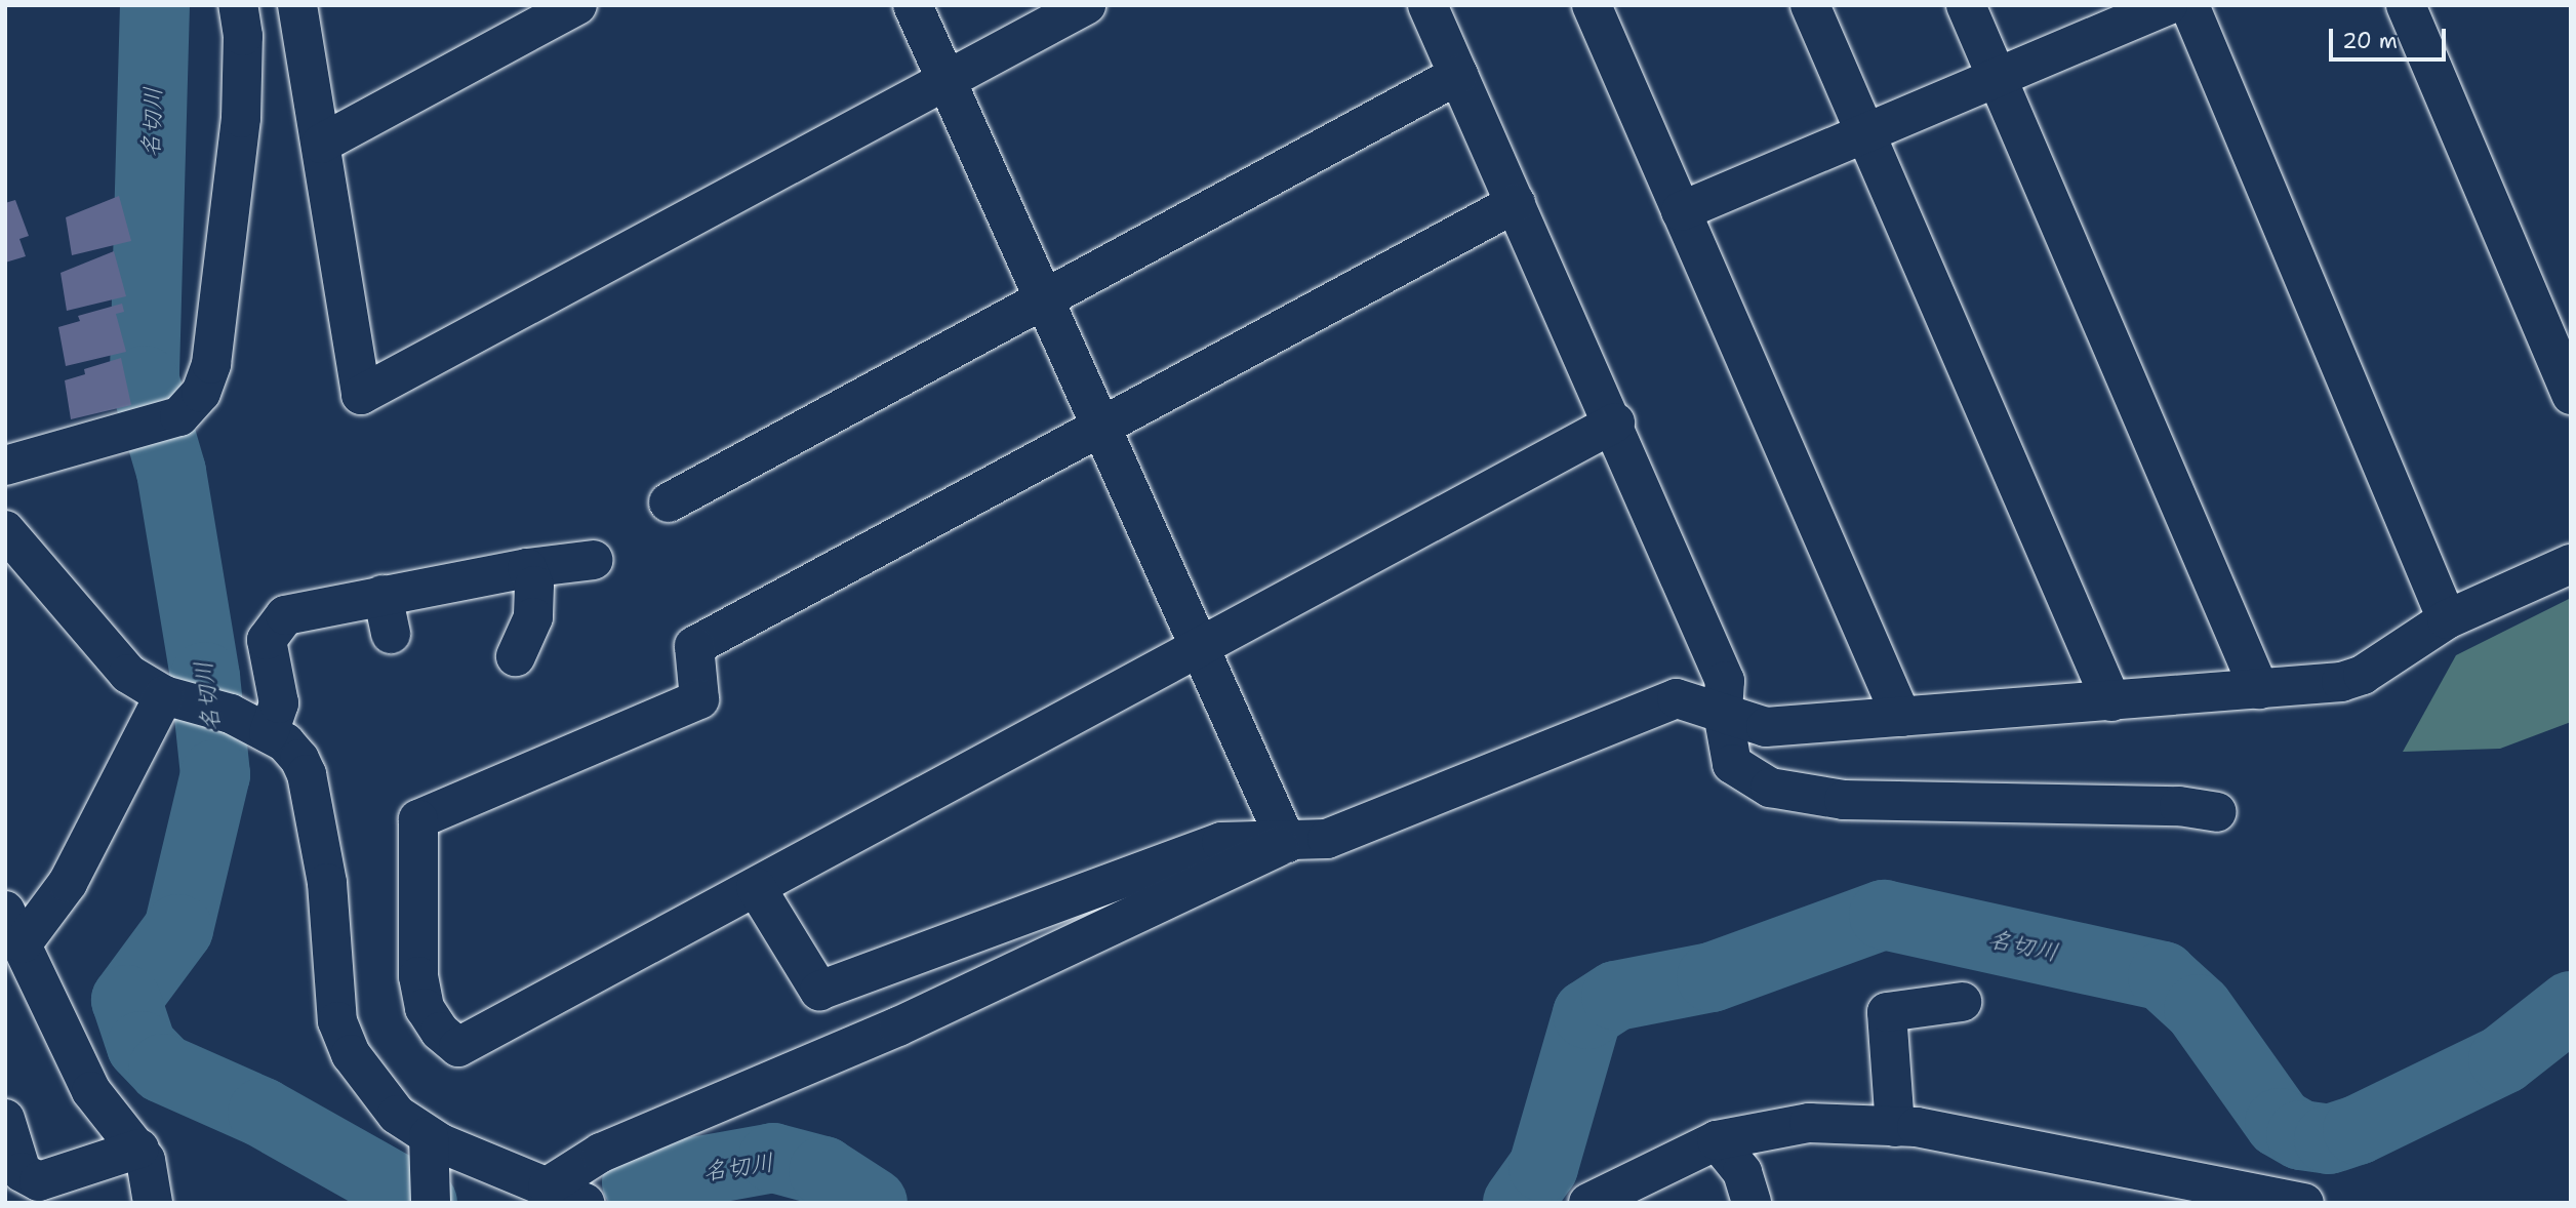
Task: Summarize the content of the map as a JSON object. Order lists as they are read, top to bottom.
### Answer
{
  "water": ["名切川"],
  "scale_bar": "20 m"
}
